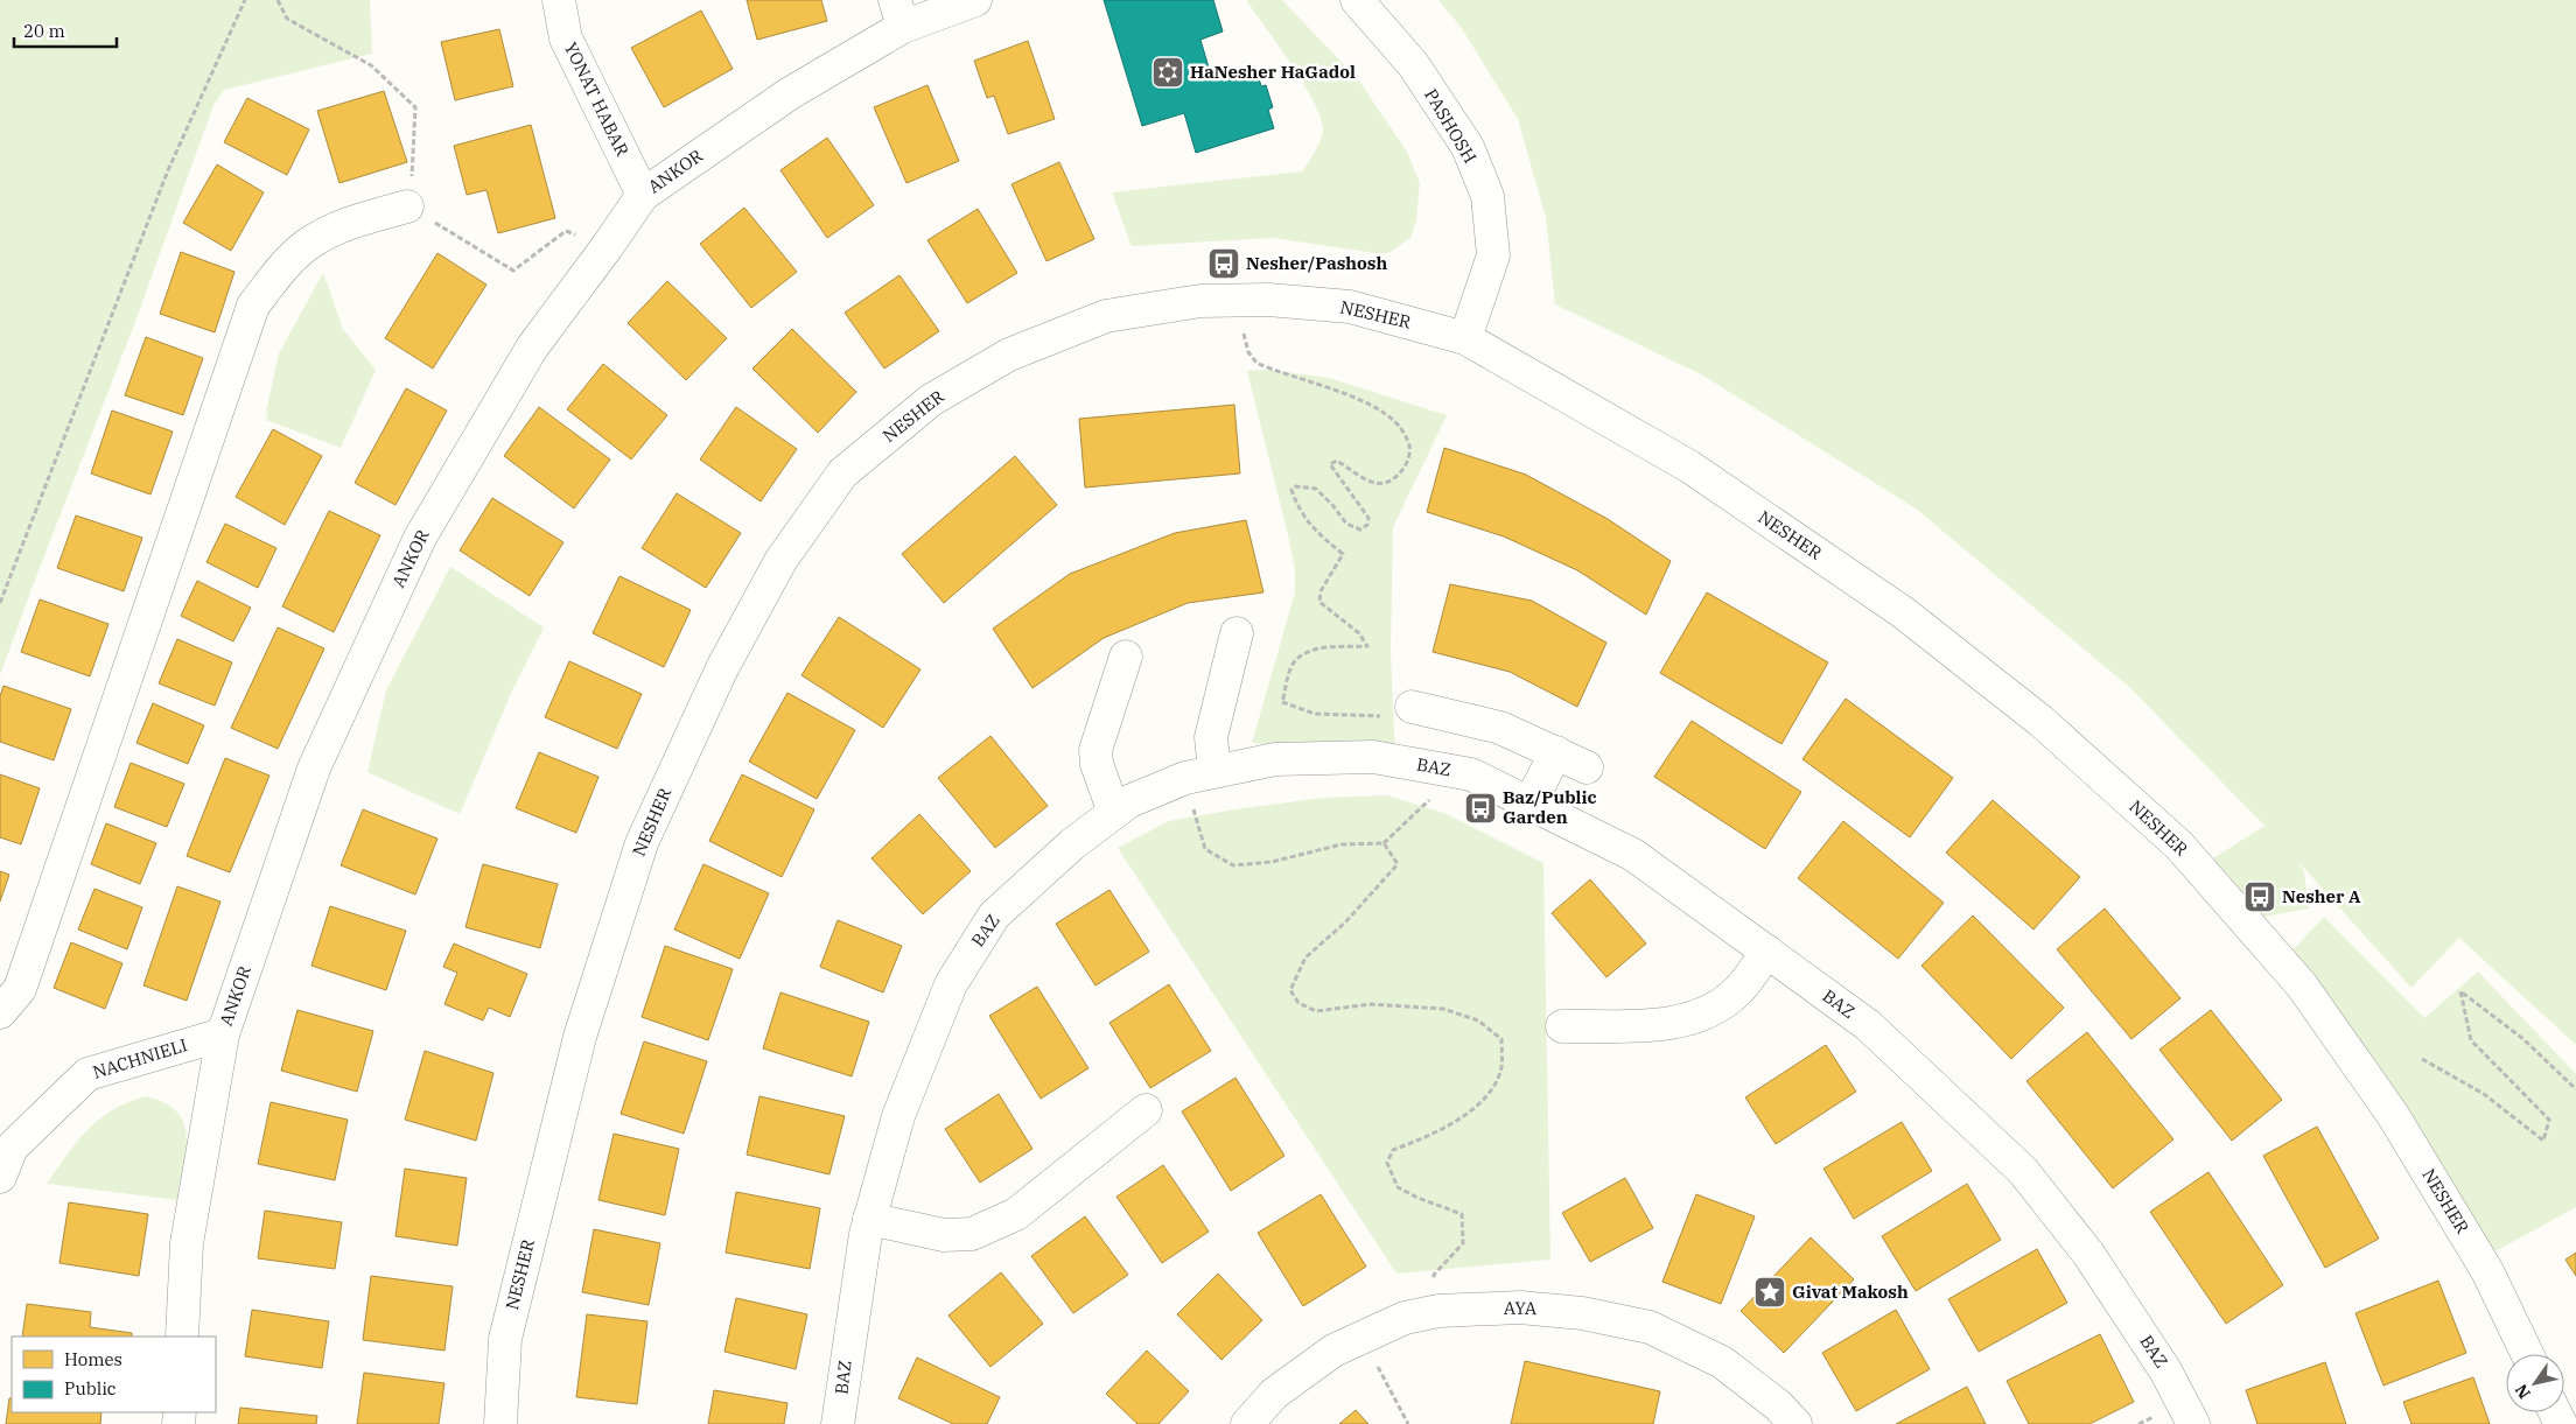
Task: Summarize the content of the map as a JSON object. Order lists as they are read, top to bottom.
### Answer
{
  "streets": {
    "street": [
      "YONAT HABAR",
      "PASHOSH",
      "ANKOR",
      "NESHER",
      "BAZ",
      "NACHNIELI",
      "AYA"
    ]
  },
  "crossings": [
    ["YONAT HABAR", "ANKOR"],
    ["PASHOSH", "NESHER"],
    ["ANKOR", "NACHNIELI"]
  ],
  "places": {
    "synagogue": ["HaNesher HaGadol"],
    "bus stop": ["Nesher/Pashosh", "Baz/Public Garden", "Nesher A"],
    "place": ["Givat Makosh"]
  },
  "legend": ["Homes", "Public"],
  "scale_bar": "20 m",
  "north": "bottom left"
}
